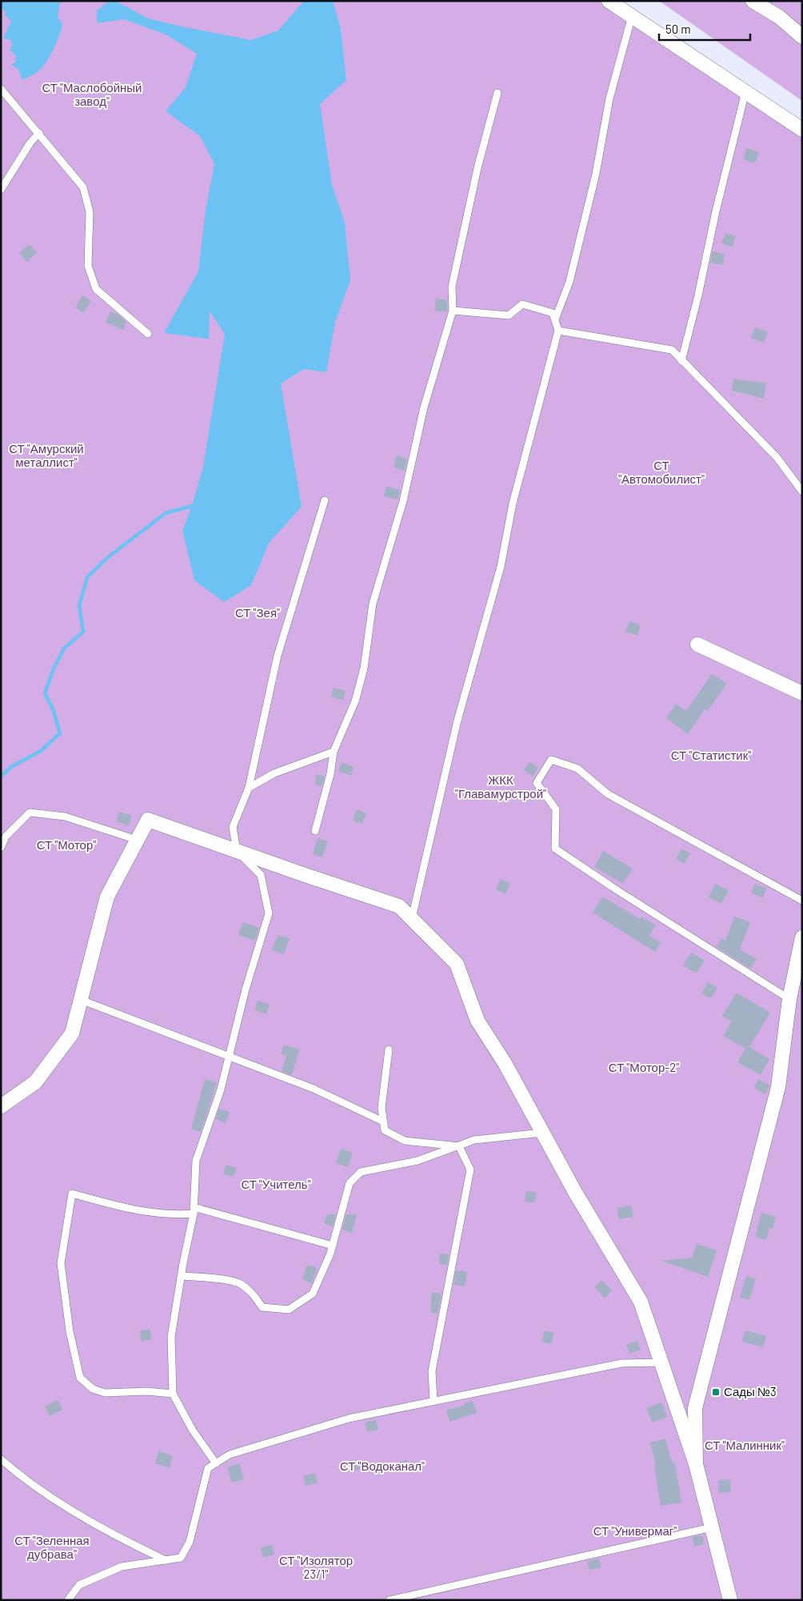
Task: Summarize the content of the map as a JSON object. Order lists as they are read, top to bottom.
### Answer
{
  "parks": [
    "СТ \"Маслобойный завод\"",
    "СТ \"Амурский металлист\"",
    "СТ \"Автомобилист\"",
    "СТ \"Зея\"",
    "СТ \"Статистик\"",
    "ЖКК \"Главамурстрой\"",
    "СТ \"Мотор\"",
    "СТ \"Мотор-2\"",
    "СТ \"Учитель\"",
    "СТ \"Малинник\"",
    "СТ \"Водоканал\"",
    "СТ \"Универмаг\"",
    "СТ \"Зеленная дубрава\"",
    "СТ \"Изолятор 23/1\""
  ],
  "places": {
    "transit": ["Сады №3"]
  },
  "scale_bar": "50 m"
}
